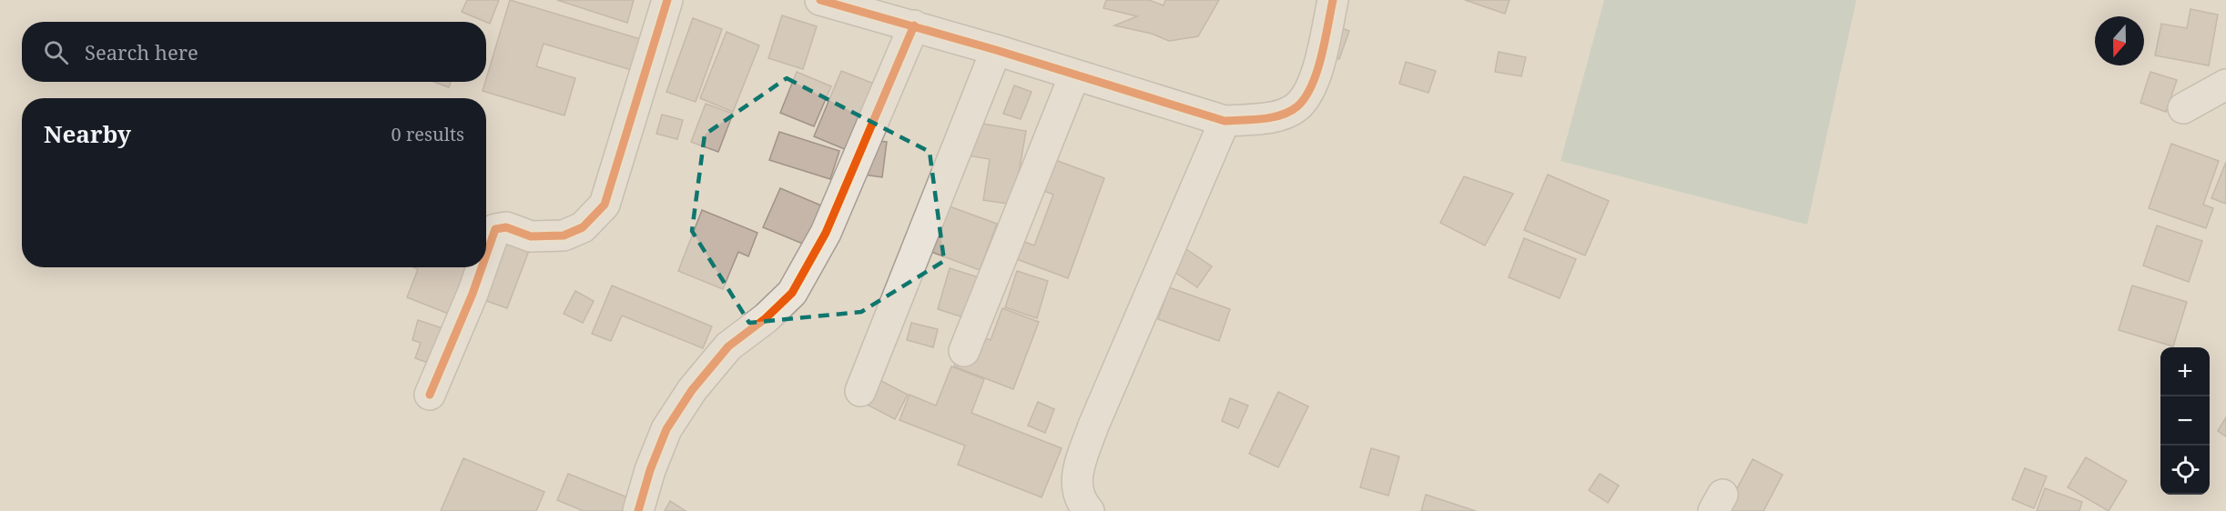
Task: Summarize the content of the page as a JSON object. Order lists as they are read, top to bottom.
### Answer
{
  "north": "bottom",
  "page": {
    "search": "Search here",
    "heading": ["Nearby", "0 results"],
    "map_buttons": ["+", "−"]
  }
}
